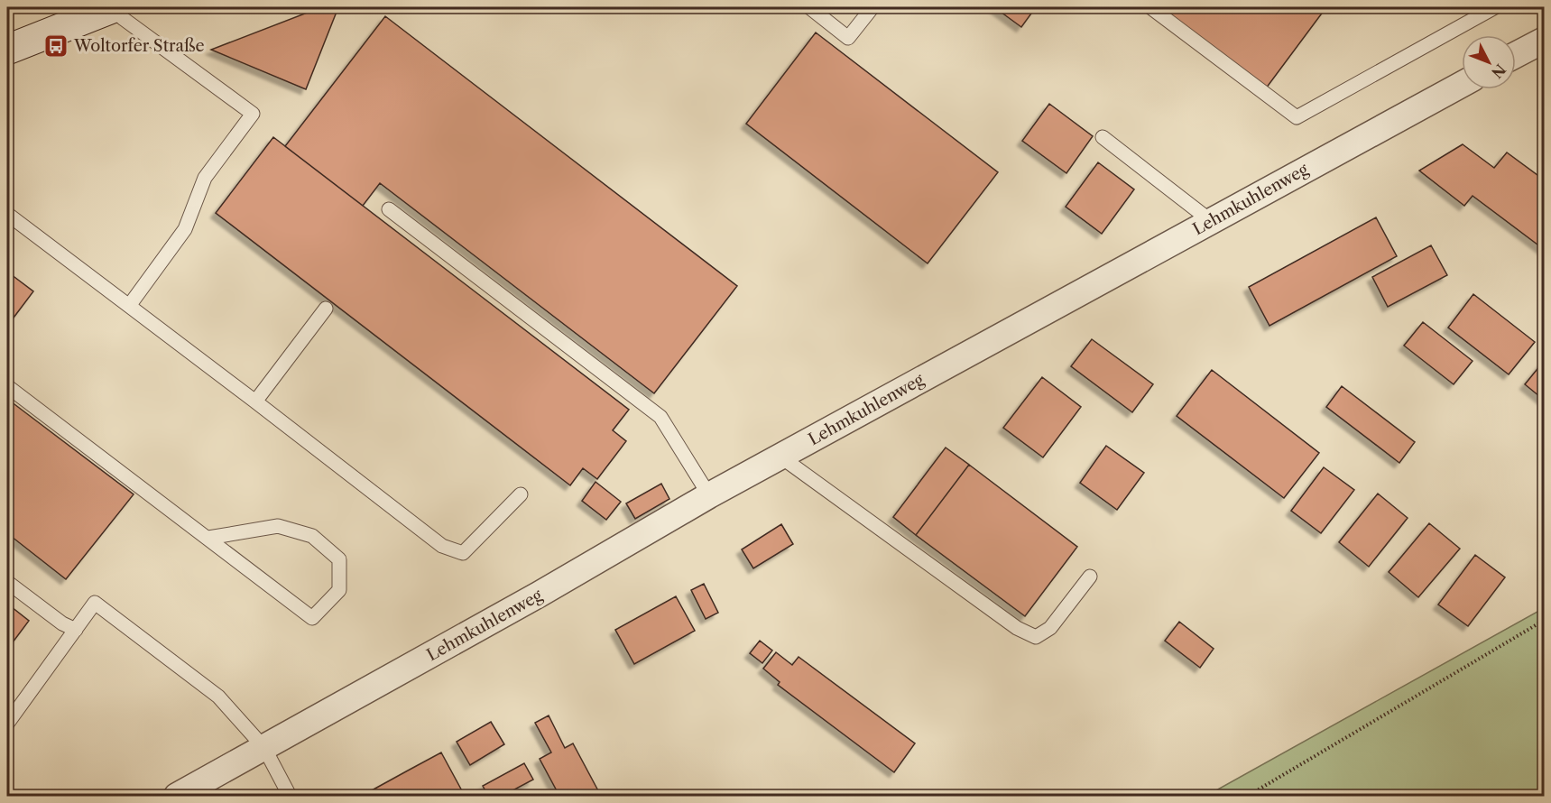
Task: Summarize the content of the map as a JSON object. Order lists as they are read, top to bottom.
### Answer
{
  "streets": {
    "street": ["Lehmkuhlenweg"]
  },
  "places": {
    "bus stop": ["Woltorfer Straße"]
  },
  "north": "bottom right"
}
